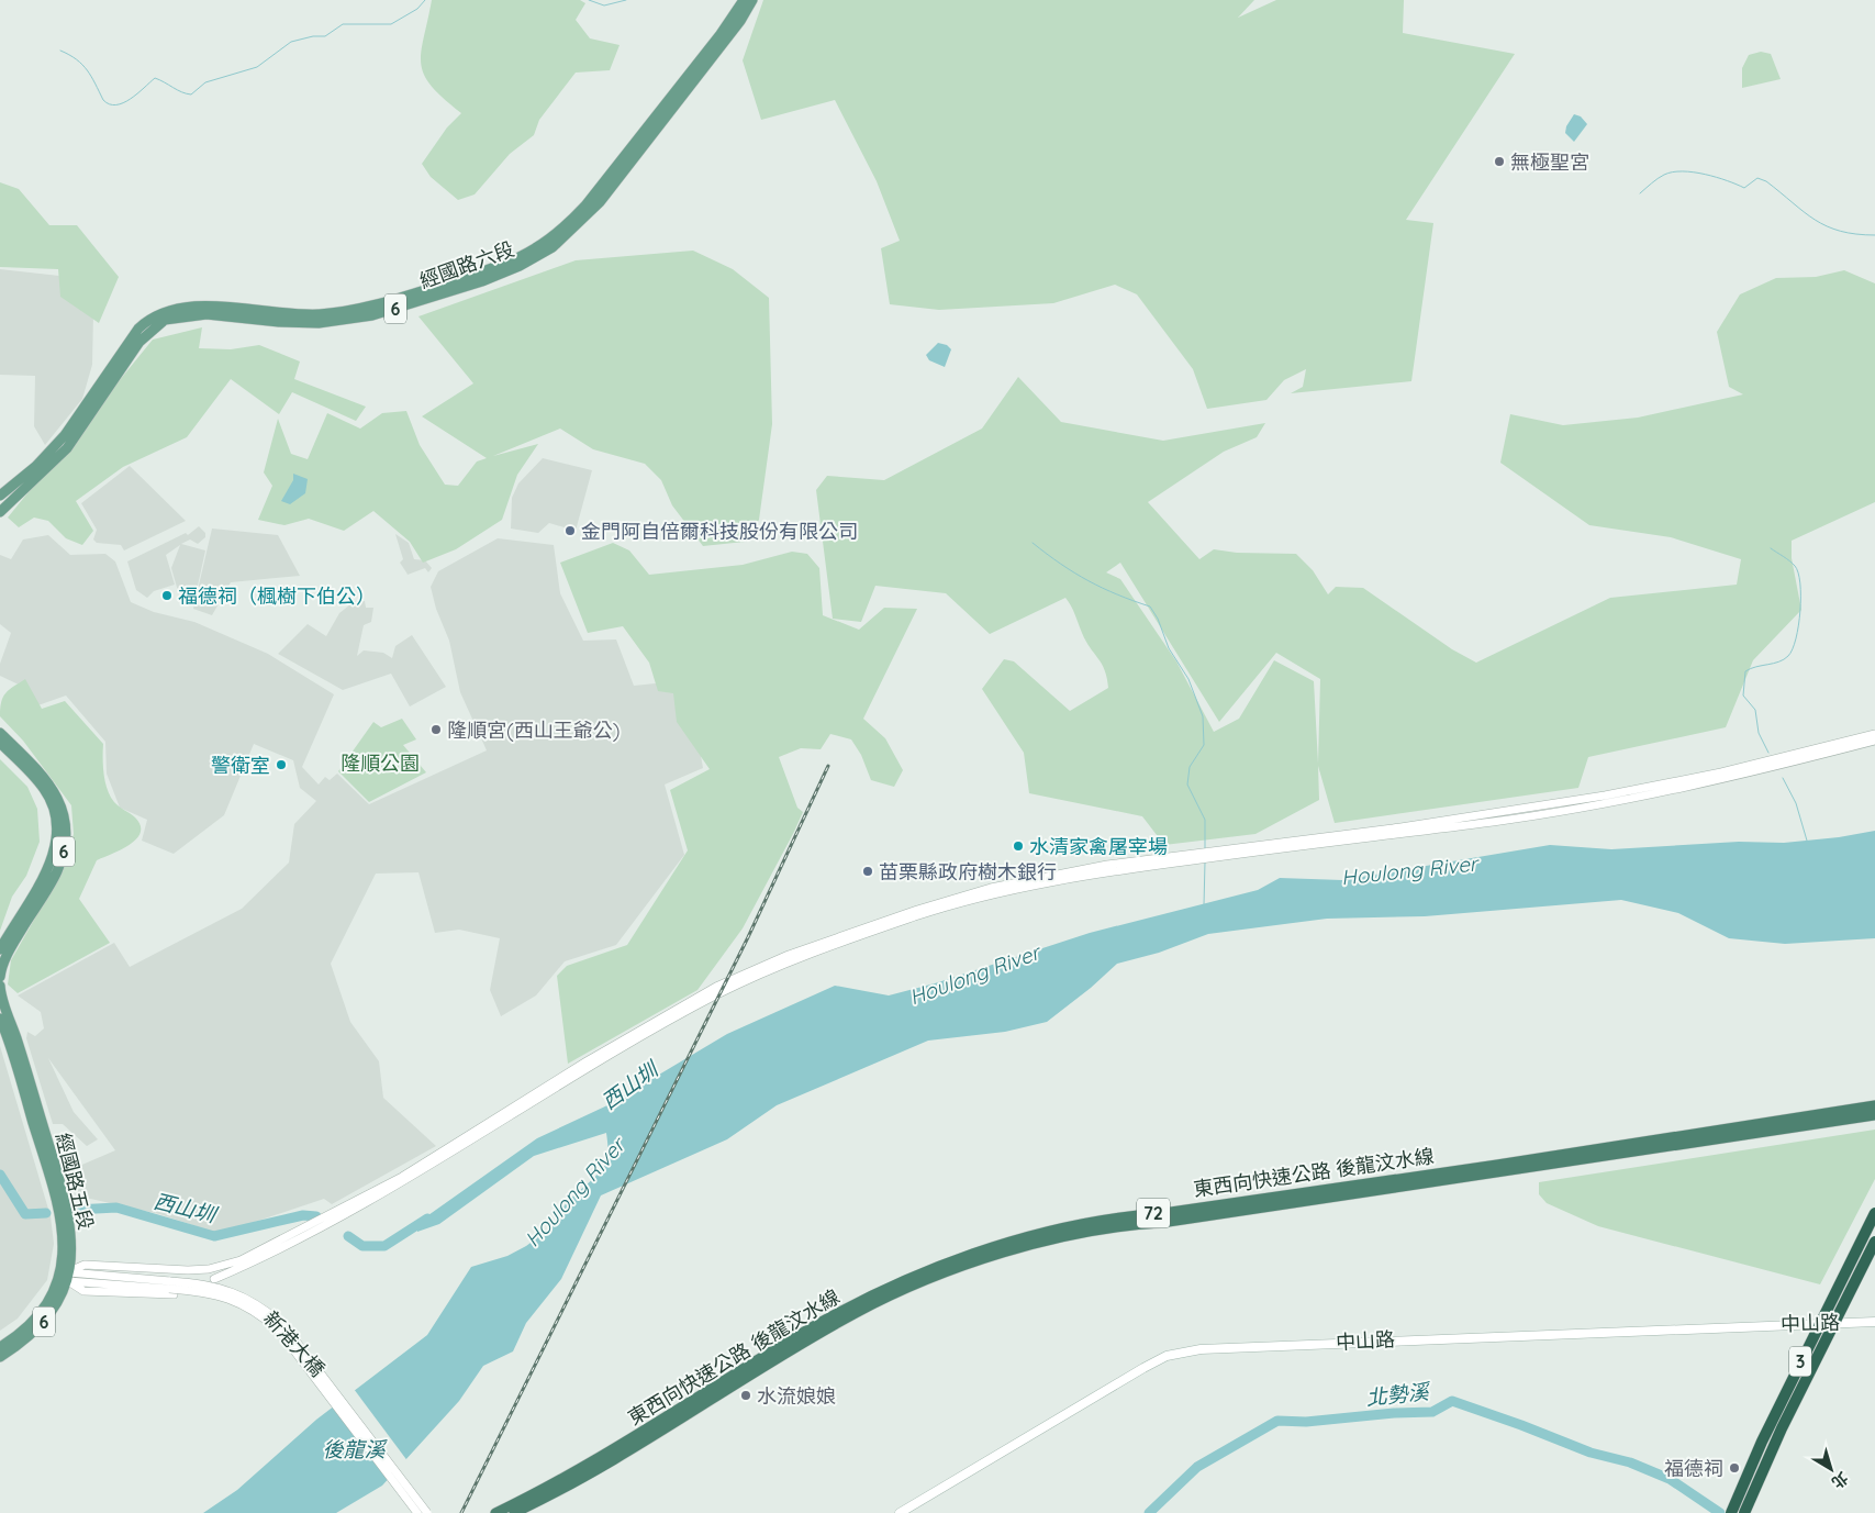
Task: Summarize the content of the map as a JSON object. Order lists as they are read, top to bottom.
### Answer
{
  "streets": {
    "highway": ["東西向快速公路 後龍汶水線", "72", "3"],
    "main road": [
      "經國路六段",
      "6",
      "經國路五段",
      "中山路"
    ],
    "street": ["新港大橋"]
  },
  "crossings": [
    ["6", "經國路五段"],
    ["經國路五段", "新港大橋"]
  ],
  "water": [
    "Houlong River",
    "西山圳",
    "北勢溪",
    "後龍溪"
  ],
  "parks": ["隆順公園"],
  "places": [
    "無極聖宮",
    "金門阿自倍爾科技股份有限公司",
    "福德祠（楓樹下伯公）",
    "隆順宮(西山王爺公)",
    "警衛室",
    "水清家禽屠宰場",
    "苗栗縣政府樹木銀行",
    "水流娘娘",
    "福德祠"
  ],
  "north": "bottom right"
}
